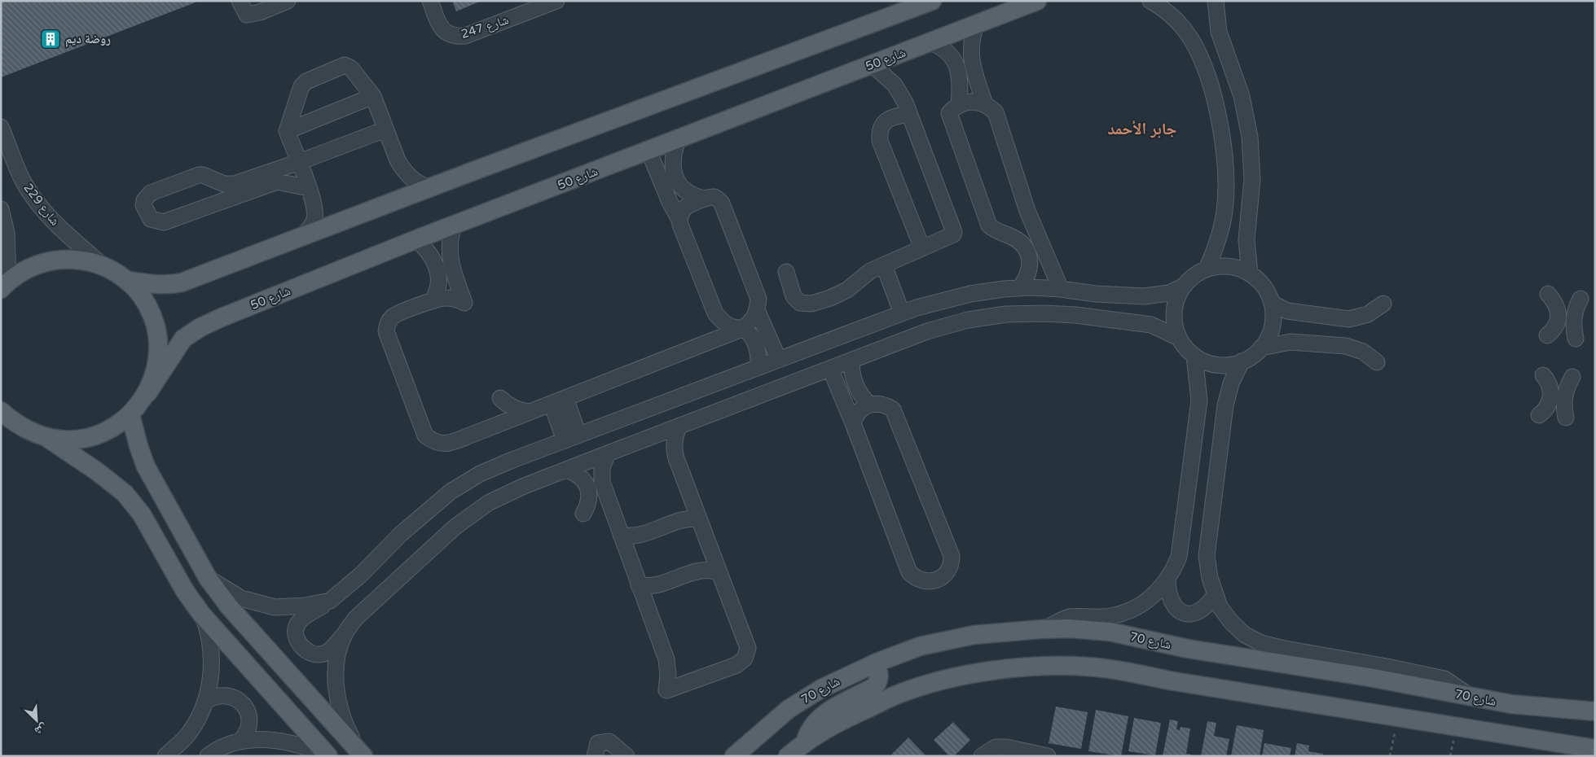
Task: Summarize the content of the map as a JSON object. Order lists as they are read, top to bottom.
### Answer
{
  "streets": {
    "main road": ["شارع 50", "شارع 70"],
    "street": ["شارع 247", "شارع 229"]
  },
  "districts": ["جابر الأحمد"],
  "places": {
    "building": ["روضة ديم"]
  },
  "north": "bottom right"
}
